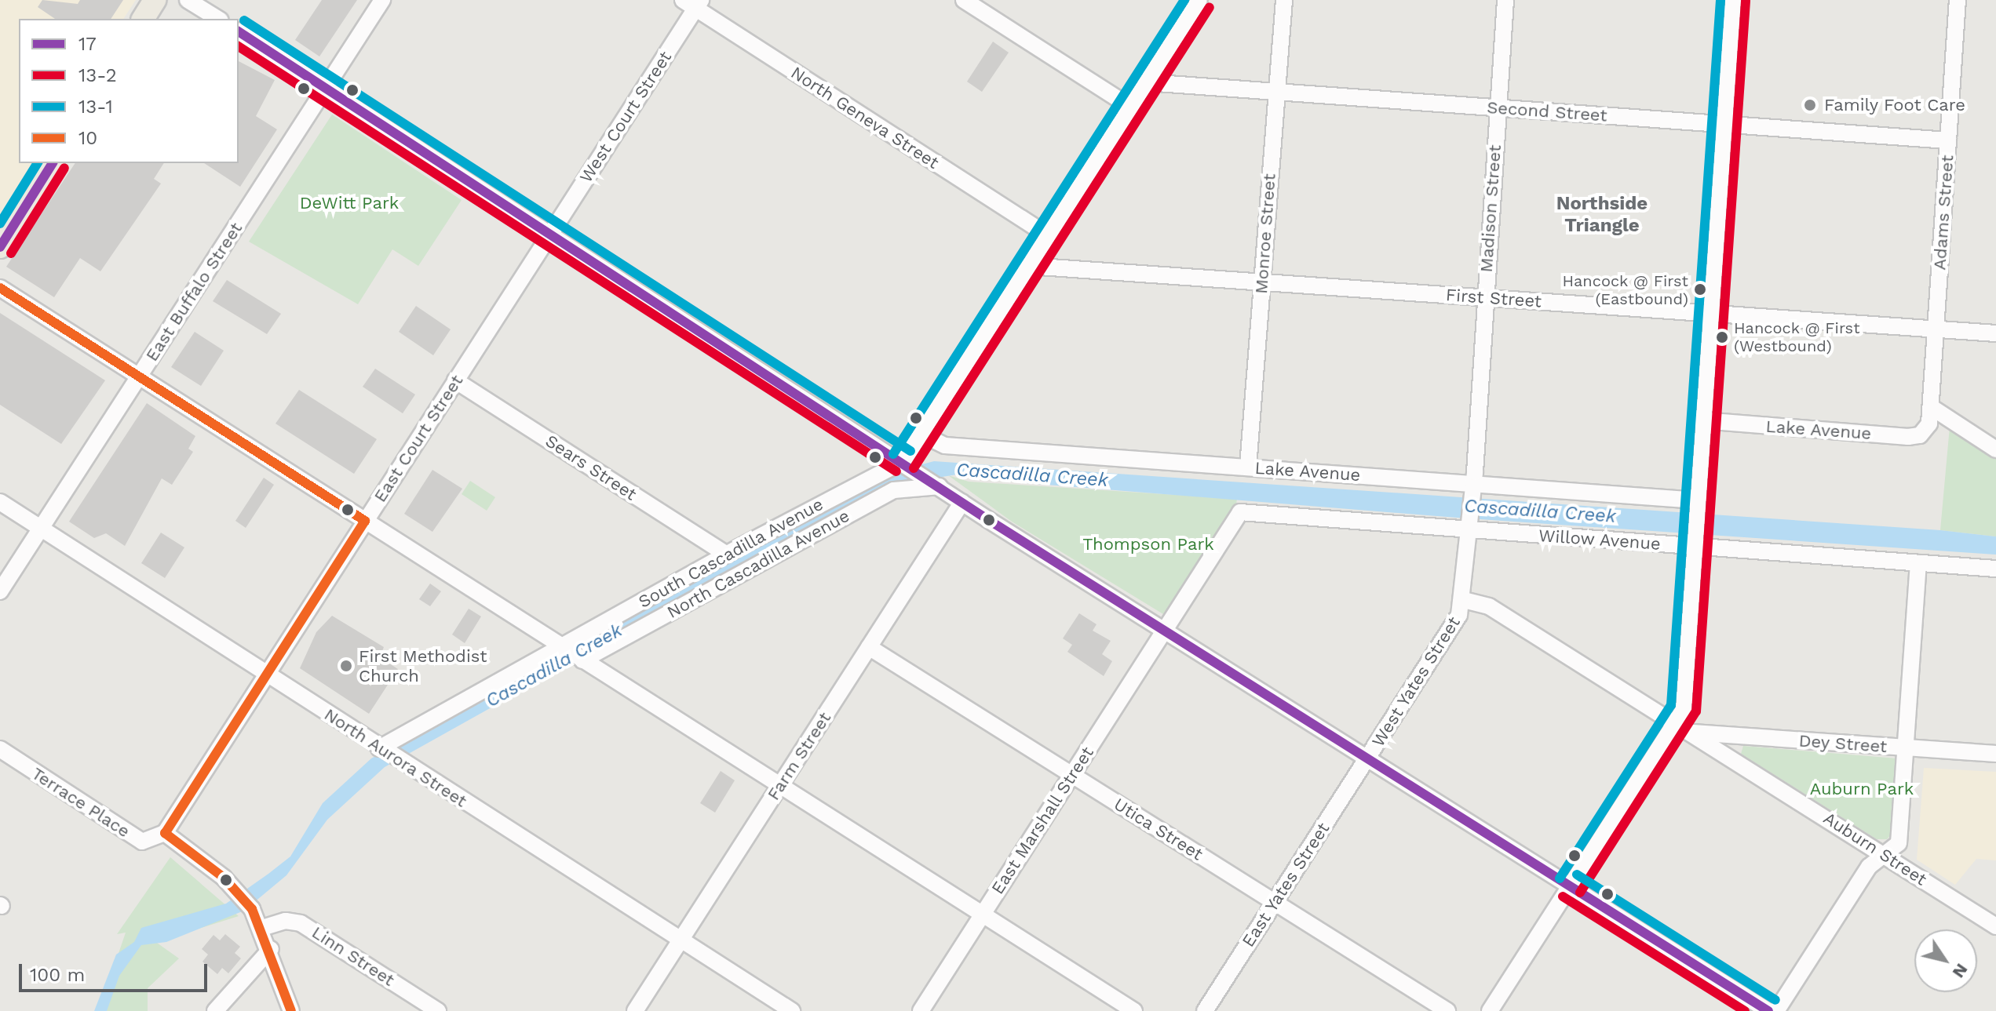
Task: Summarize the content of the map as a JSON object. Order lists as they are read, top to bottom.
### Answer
{
  "streets": {
    "street": [
      "Second Street",
      "West Court Street",
      "North Geneva Street",
      "Madison Street",
      "Adams Street",
      "Monroe Street",
      "East Buffalo Street",
      "First Street",
      "Lake Avenue",
      "East Court Street",
      "Sears Street",
      "Willow Avenue",
      "South Cascadilla Avenue",
      "North Cascadilla Avenue",
      "West Yates Street",
      "Dey Street",
      "Farm Street",
      "North Aurora Street",
      "Terrace Place",
      "East Marshall Street",
      "Utica Street",
      "Auburn Street",
      "East Yates Street",
      "Linn Street"
    ]
  },
  "crossings": [
    ["Second Street", "Madison Street"],
    ["Second Street", "Adams Street"],
    ["Second Street", "Monroe Street"],
    ["West Court Street", "North Geneva Street"],
    ["West Court Street", "East Court Street"],
    ["Madison Street", "First Street"],
    ["Madison Street", "Lake Avenue"],
    ["Madison Street", "Willow Avenue"],
    ["Madison Street", "West Yates Street"],
    ["Adams Street", "First Street"],
    ["Adams Street", "Lake Avenue"],
    ["Monroe Street", "First Street"],
    ["Monroe Street", "Lake Avenue"],
    ["East Buffalo Street", "North Aurora Street"],
    ["East Court Street", "Sears Street"],
    ["East Court Street", "North Aurora Street"],
    ["East Court Street", "Terrace Place"],
    ["Sears Street", "South Cascadilla Avenue"],
    ["Willow Avenue", "West Yates Street"],
    ["Willow Avenue", "East Marshall Street"],
    ["South Cascadilla Avenue", "North Aurora Street"],
    ["West Yates Street", "Auburn Street"],
    ["West Yates Street", "East Yates Street"],
    ["Dey Street", "Auburn Street"],
    ["Farm Street", "North Aurora Street"],
    ["Farm Street", "Utica Street"],
    ["East Marshall Street", "Utica Street"],
    ["Utica Street", "East Yates Street"]
  ],
  "districts": ["Northside Triangle"],
  "water": ["Cascadilla Creek"],
  "parks": ["DeWitt Park", "Thompson Park", "Auburn Park"],
  "places": [
    "Family Foot Care",
    "Hancock @ First (Eastbound)",
    "Hancock @ First (Westbound)",
    "First Methodist Church"
  ],
  "lines": [
    "transit line 13-1",
    "transit line 13-2",
    "transit line 17",
    "transit line 10"
  ],
  "legend": [
    "17",
    "13-2",
    "13-1",
    "10"
  ],
  "scale_bar": "100 m",
  "north": "bottom right"
}
